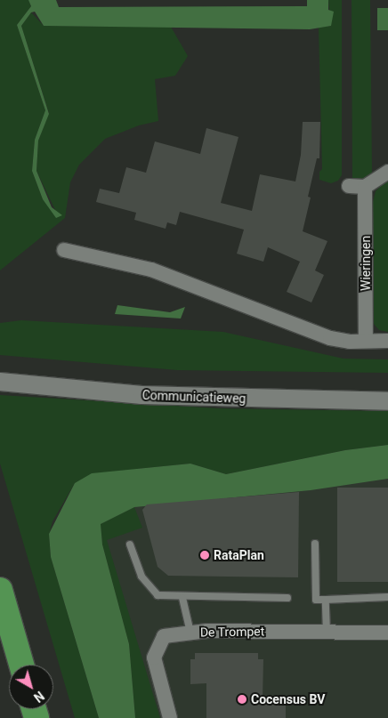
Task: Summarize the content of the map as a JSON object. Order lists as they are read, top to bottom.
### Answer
{
  "streets": {
    "street": ["Wieringen", "Communicatieweg", "De Trompet"]
  },
  "places": ["RataPlan", "Cocensus BV"],
  "north": "bottom right"
}
